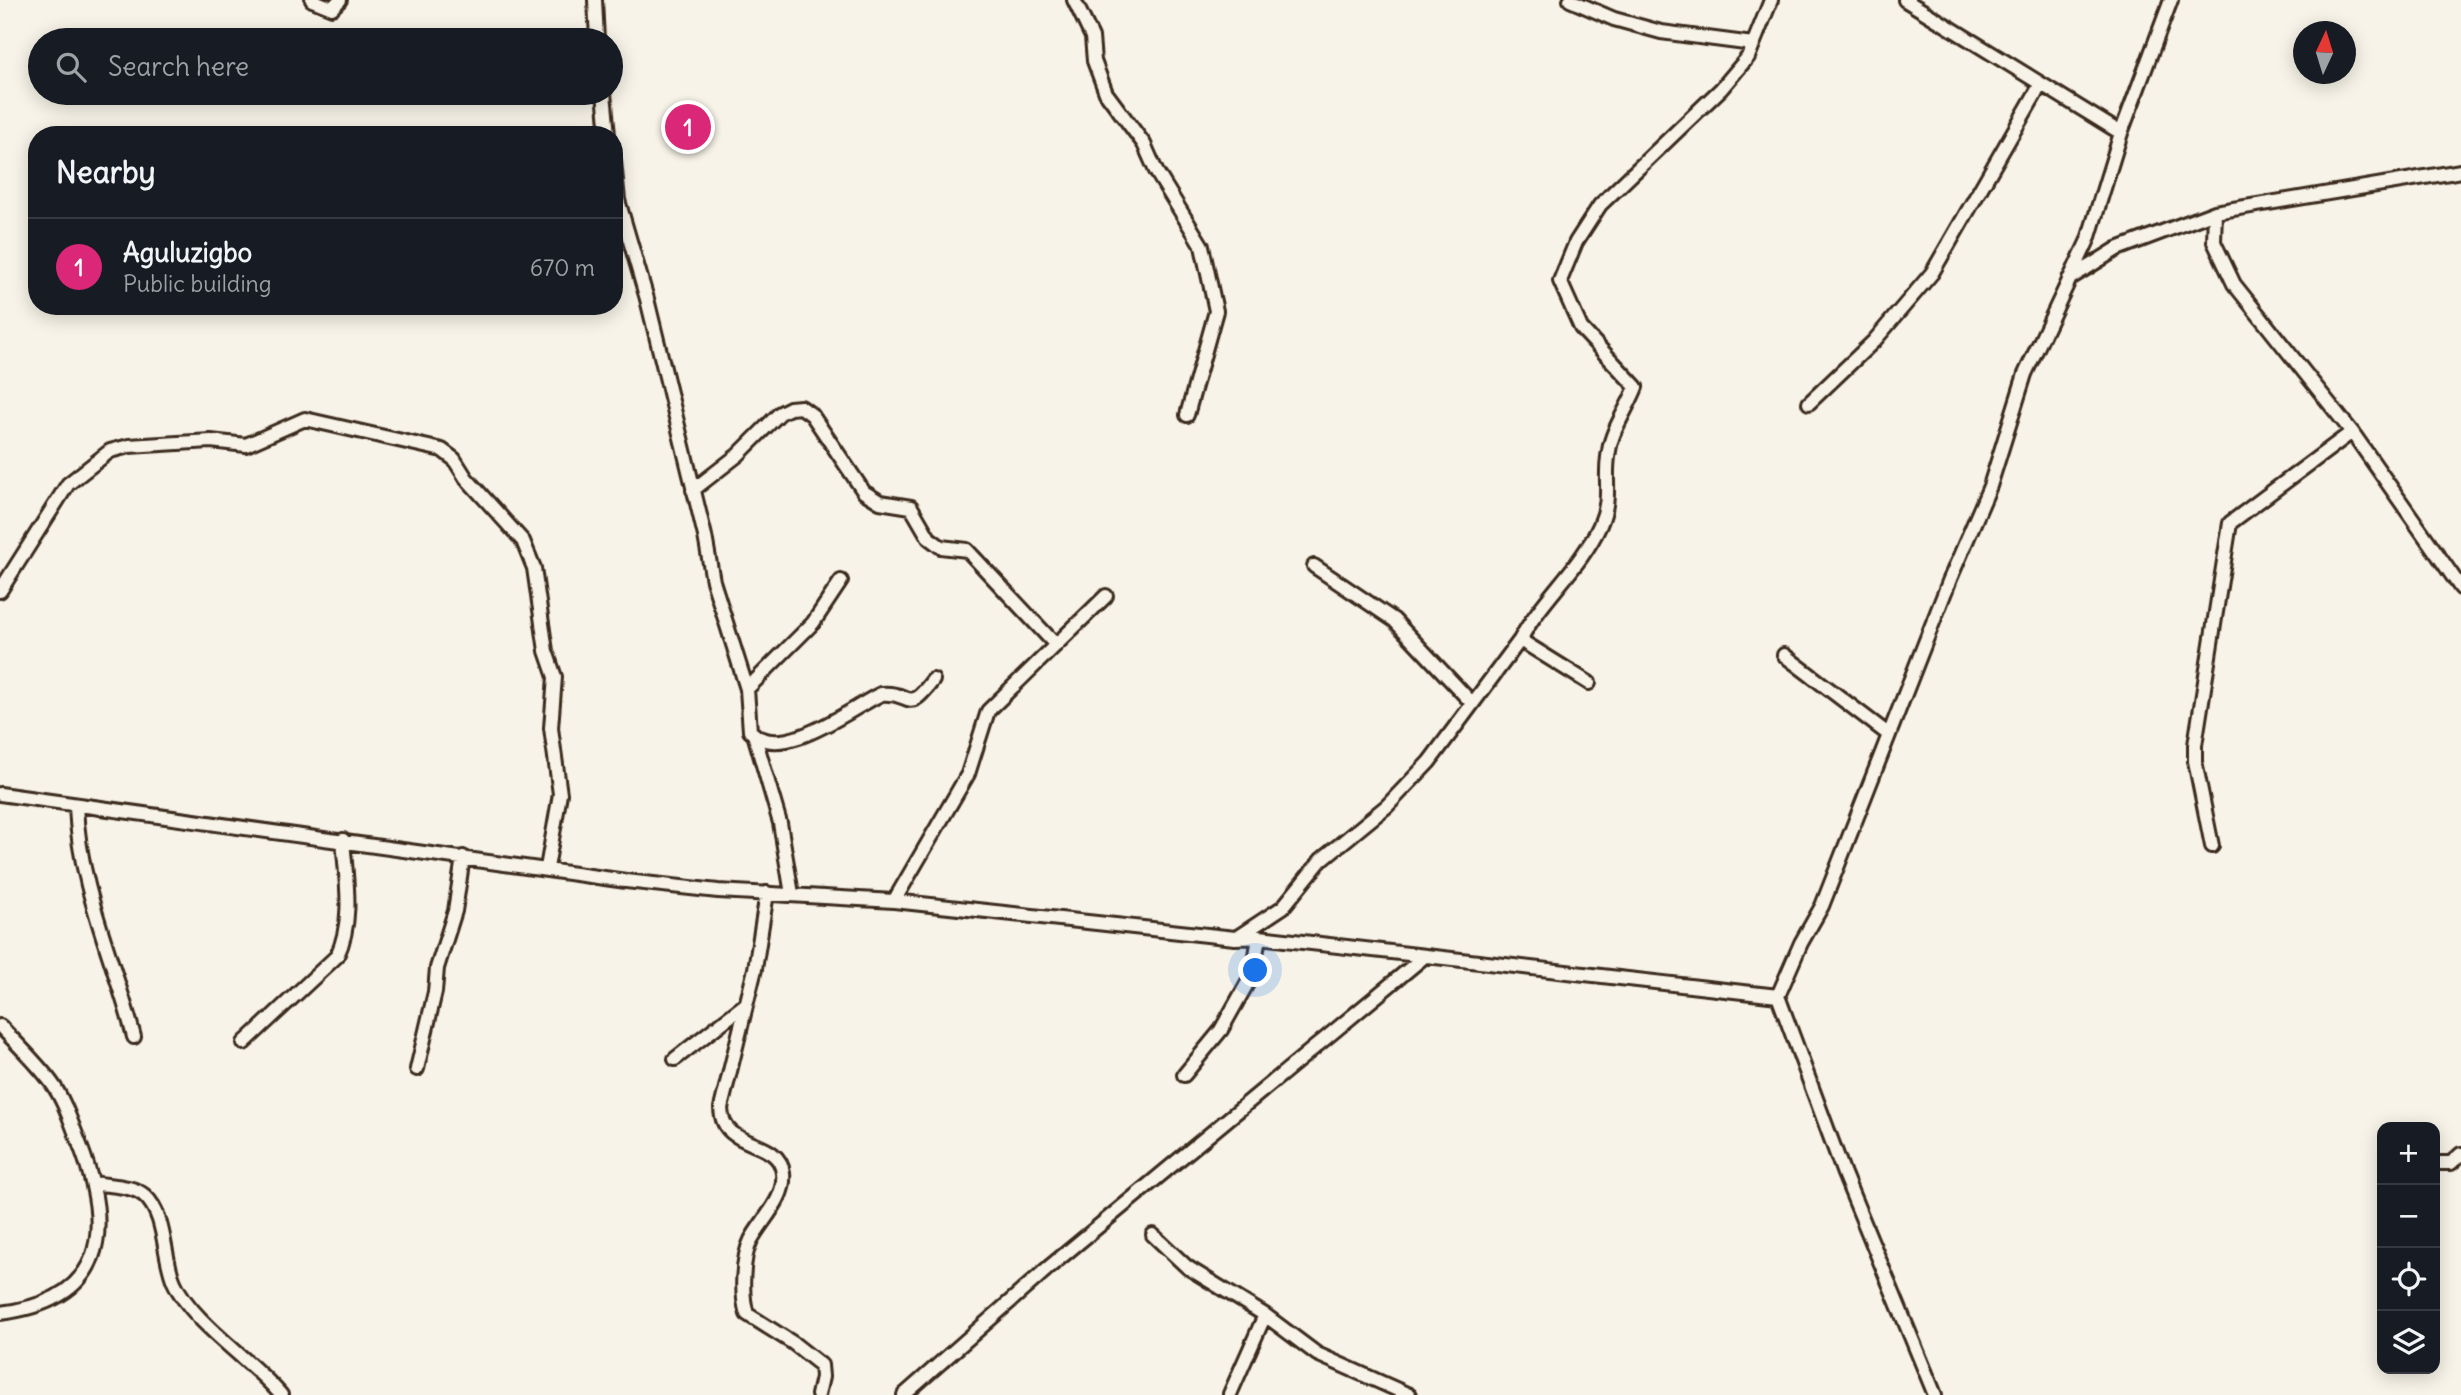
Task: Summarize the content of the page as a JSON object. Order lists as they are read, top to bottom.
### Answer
{
  "north": "top",
  "page": {
    "search": "Search here",
    "pins": "1",
    "heading": "Nearby",
    "list": [
      {
        "mark": "1",
        "name": "Aguluzigbo",
        "note": "Public building",
        "value": "670 m"
      }
    ],
    "map_buttons": ["+", "−"]
  }
}
